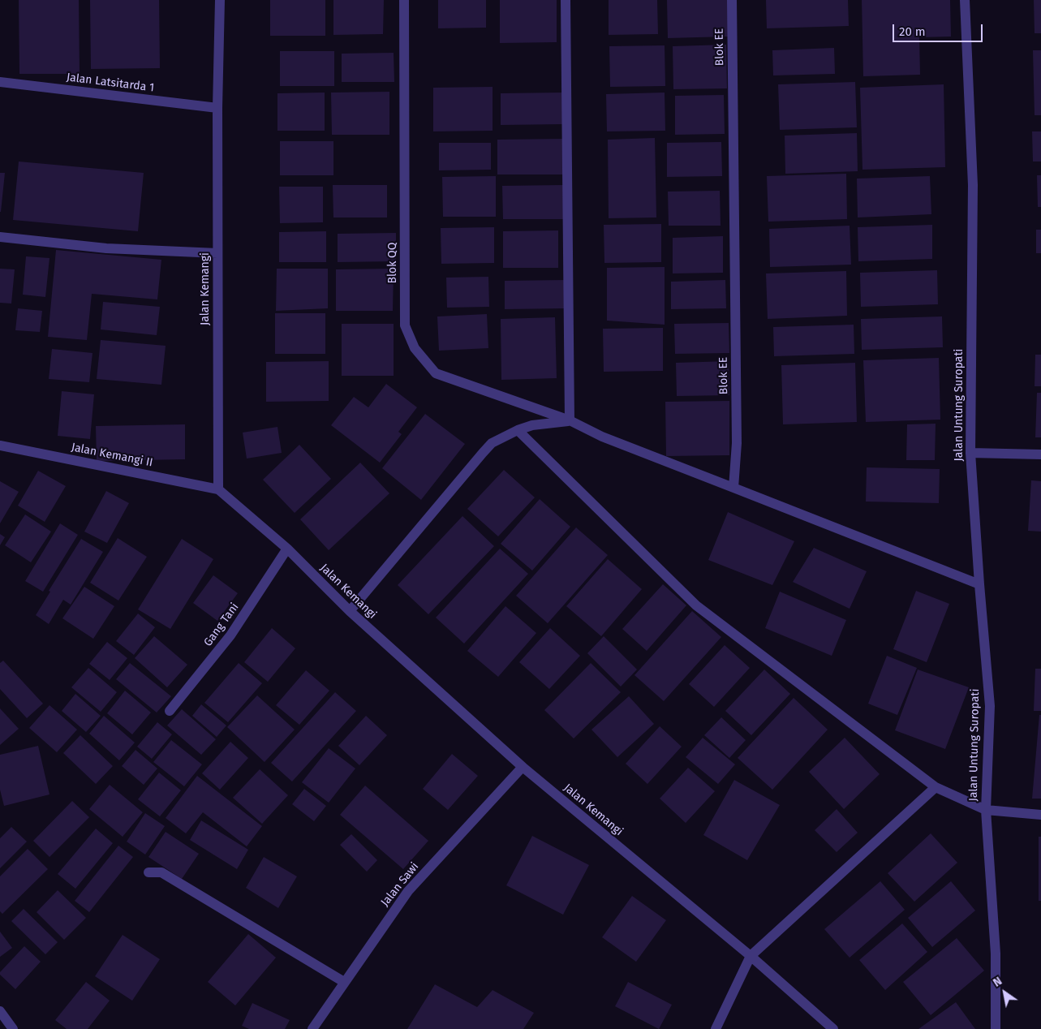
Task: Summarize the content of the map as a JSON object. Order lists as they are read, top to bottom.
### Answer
{
  "streets": {
    "street": [
      "Blok EE",
      "Jalan Latsitarda 1",
      "Blok QQ",
      "Jalan Kemangi",
      "Jalan Untung Suropati",
      "Jalan Kemangi II",
      "Gang Tani",
      "Jalan Sawi"
    ]
  },
  "crossings": [
    ["Blok EE", "Blok QQ"],
    ["Jalan Latsitarda 1", "Jalan Kemangi"],
    ["Jalan Kemangi", "Jalan Kemangi II"],
    ["Jalan Kemangi", "Gang Tani"],
    ["Jalan Kemangi", "Jalan Sawi"]
  ],
  "scale_bar": "20 m",
  "north": "top left"
}
